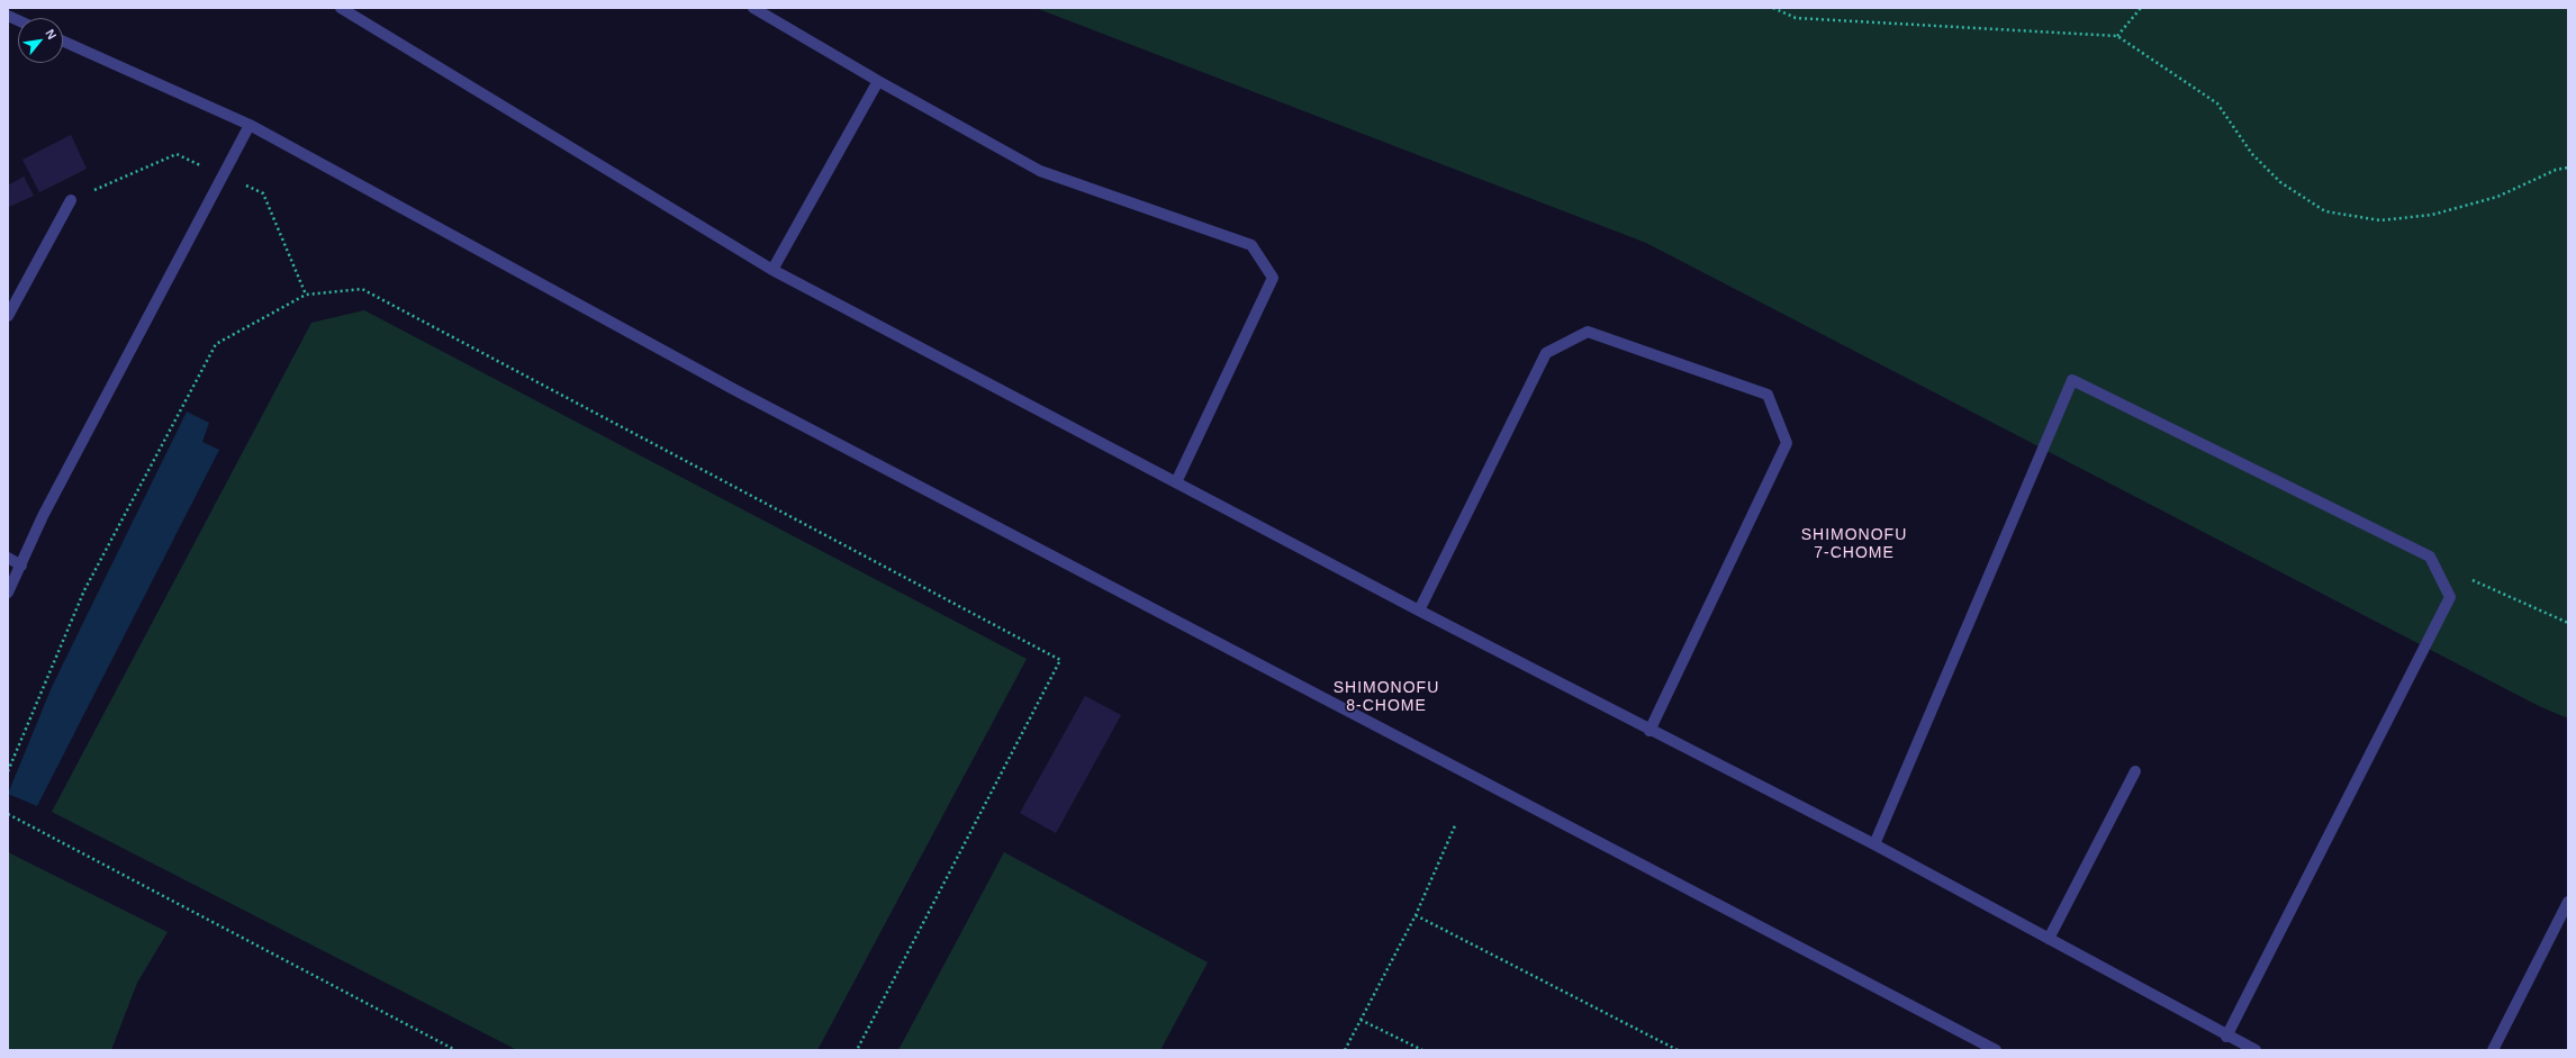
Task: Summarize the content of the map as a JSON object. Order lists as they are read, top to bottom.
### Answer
{
  "districts": ["SHIMONOFU 7-CHOME", "SHIMONOFU 8-CHOME"],
  "north": "top right"
}
